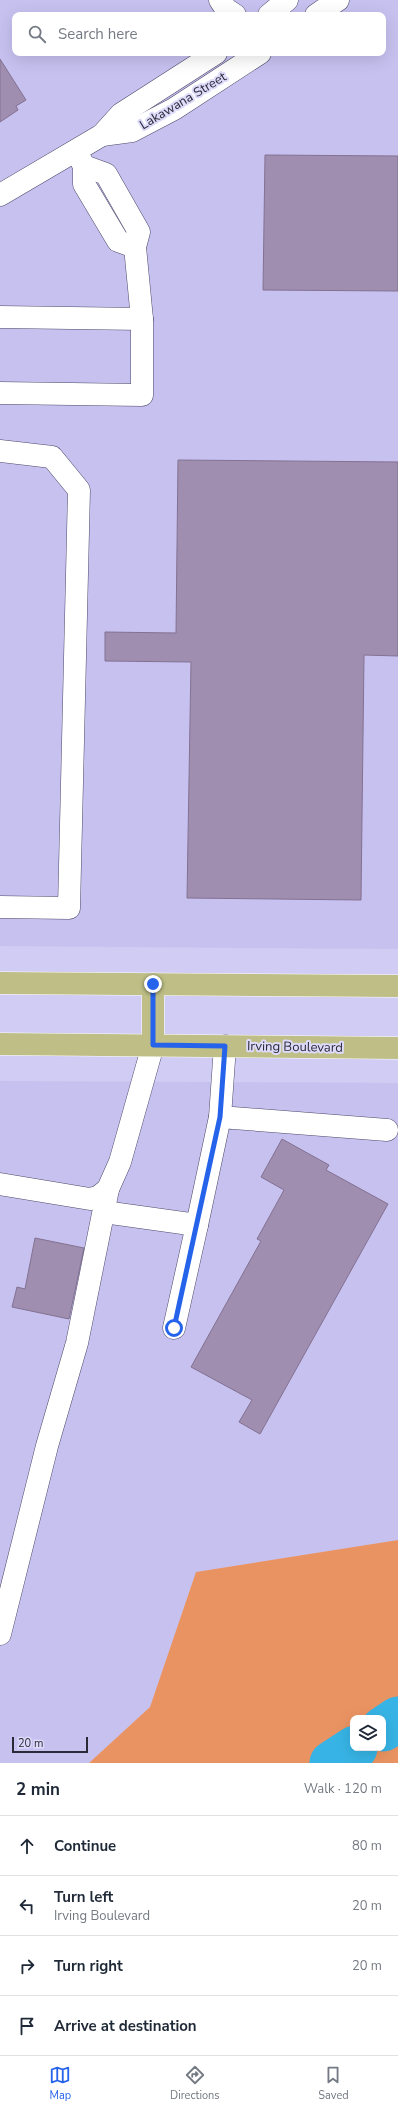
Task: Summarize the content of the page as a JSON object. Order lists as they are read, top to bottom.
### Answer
{
  "streets": {
    "main road": ["Irving Boulevard"],
    "lane": ["Lakawana Street"]
  },
  "scale_bar": "20 m",
  "page": {
    "search": "Search here",
    "scale": "20 m",
    "heading": ["2 min", "Walk · 120 m"],
    "list": [
      ["Continue", "80 m"],
      ["Turn left", "Irving Boulevard", "20 m"],
      ["Turn right", "20 m"],
      "Arrive at destination"
    ],
    "nav": ["Map", "Directions", "Saved"]
  }
}
